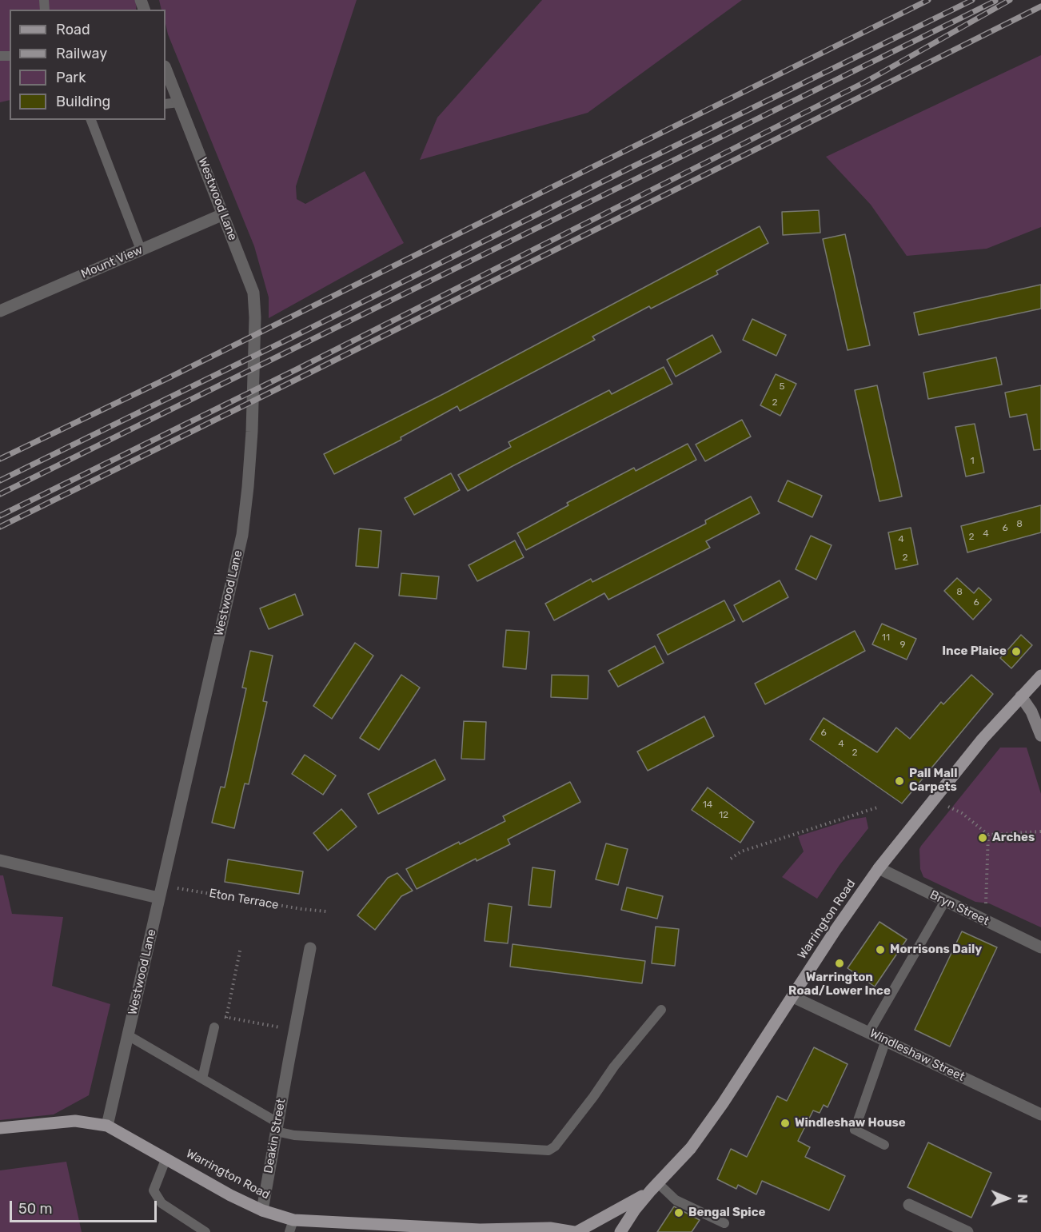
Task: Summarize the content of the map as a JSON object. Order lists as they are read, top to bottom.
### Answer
{
  "streets": {
    "main road": ["Warrington Road"],
    "street": [
      "Westwood Lane",
      "Mount View",
      "Bryn Street",
      "Windleshaw Street",
      "Deakin Street"
    ],
    "path": ["Eton Terrace"]
  },
  "crossings": [
    ["Westwood Lane", "Mount View"],
    ["Westwood Lane", "Eton Terrace"],
    ["Westwood Lane", "Warrington Road"],
    ["Bryn Street", "Warrington Road"],
    ["Warrington Road", "Windleshaw Street"],
    ["Warrington Road", "Deakin Street"]
  ],
  "places": [
    "Ince Plaice",
    "Pall Mall Carpets",
    "Arches",
    "Morrisons Daily",
    "Warrington Road/Lower Ince",
    "Windleshaw House",
    "Bengal Spice"
  ],
  "house_numbers": [
    "5",
    "2",
    "1",
    "8",
    "6",
    "4",
    "2",
    "4",
    "2",
    "8",
    "6",
    "11",
    "9",
    "6",
    "4",
    "2",
    "14",
    "12"
  ],
  "legend": [
    "Road",
    "Railway",
    "Park",
    "Building"
  ],
  "scale_bar": "50 m",
  "north": "right"
}
